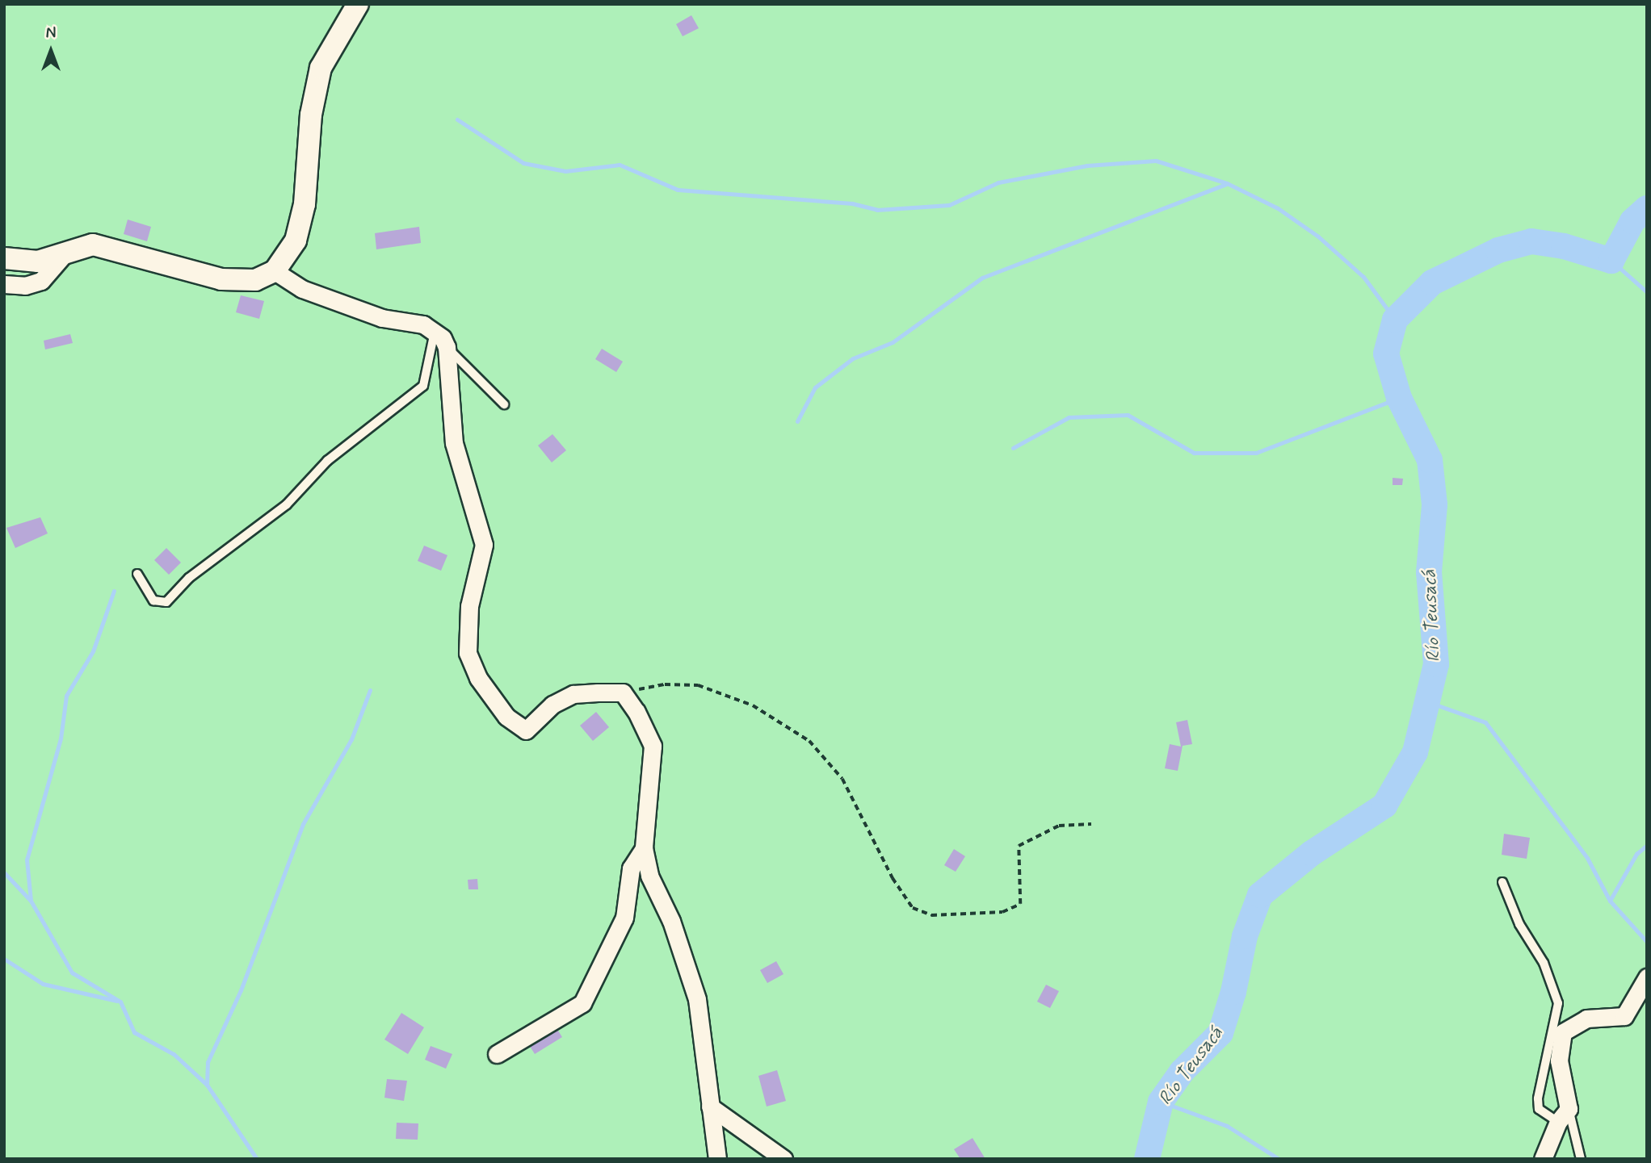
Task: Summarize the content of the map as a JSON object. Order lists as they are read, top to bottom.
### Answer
{
  "water": ["Río Teusacá"],
  "north": "top"
}
